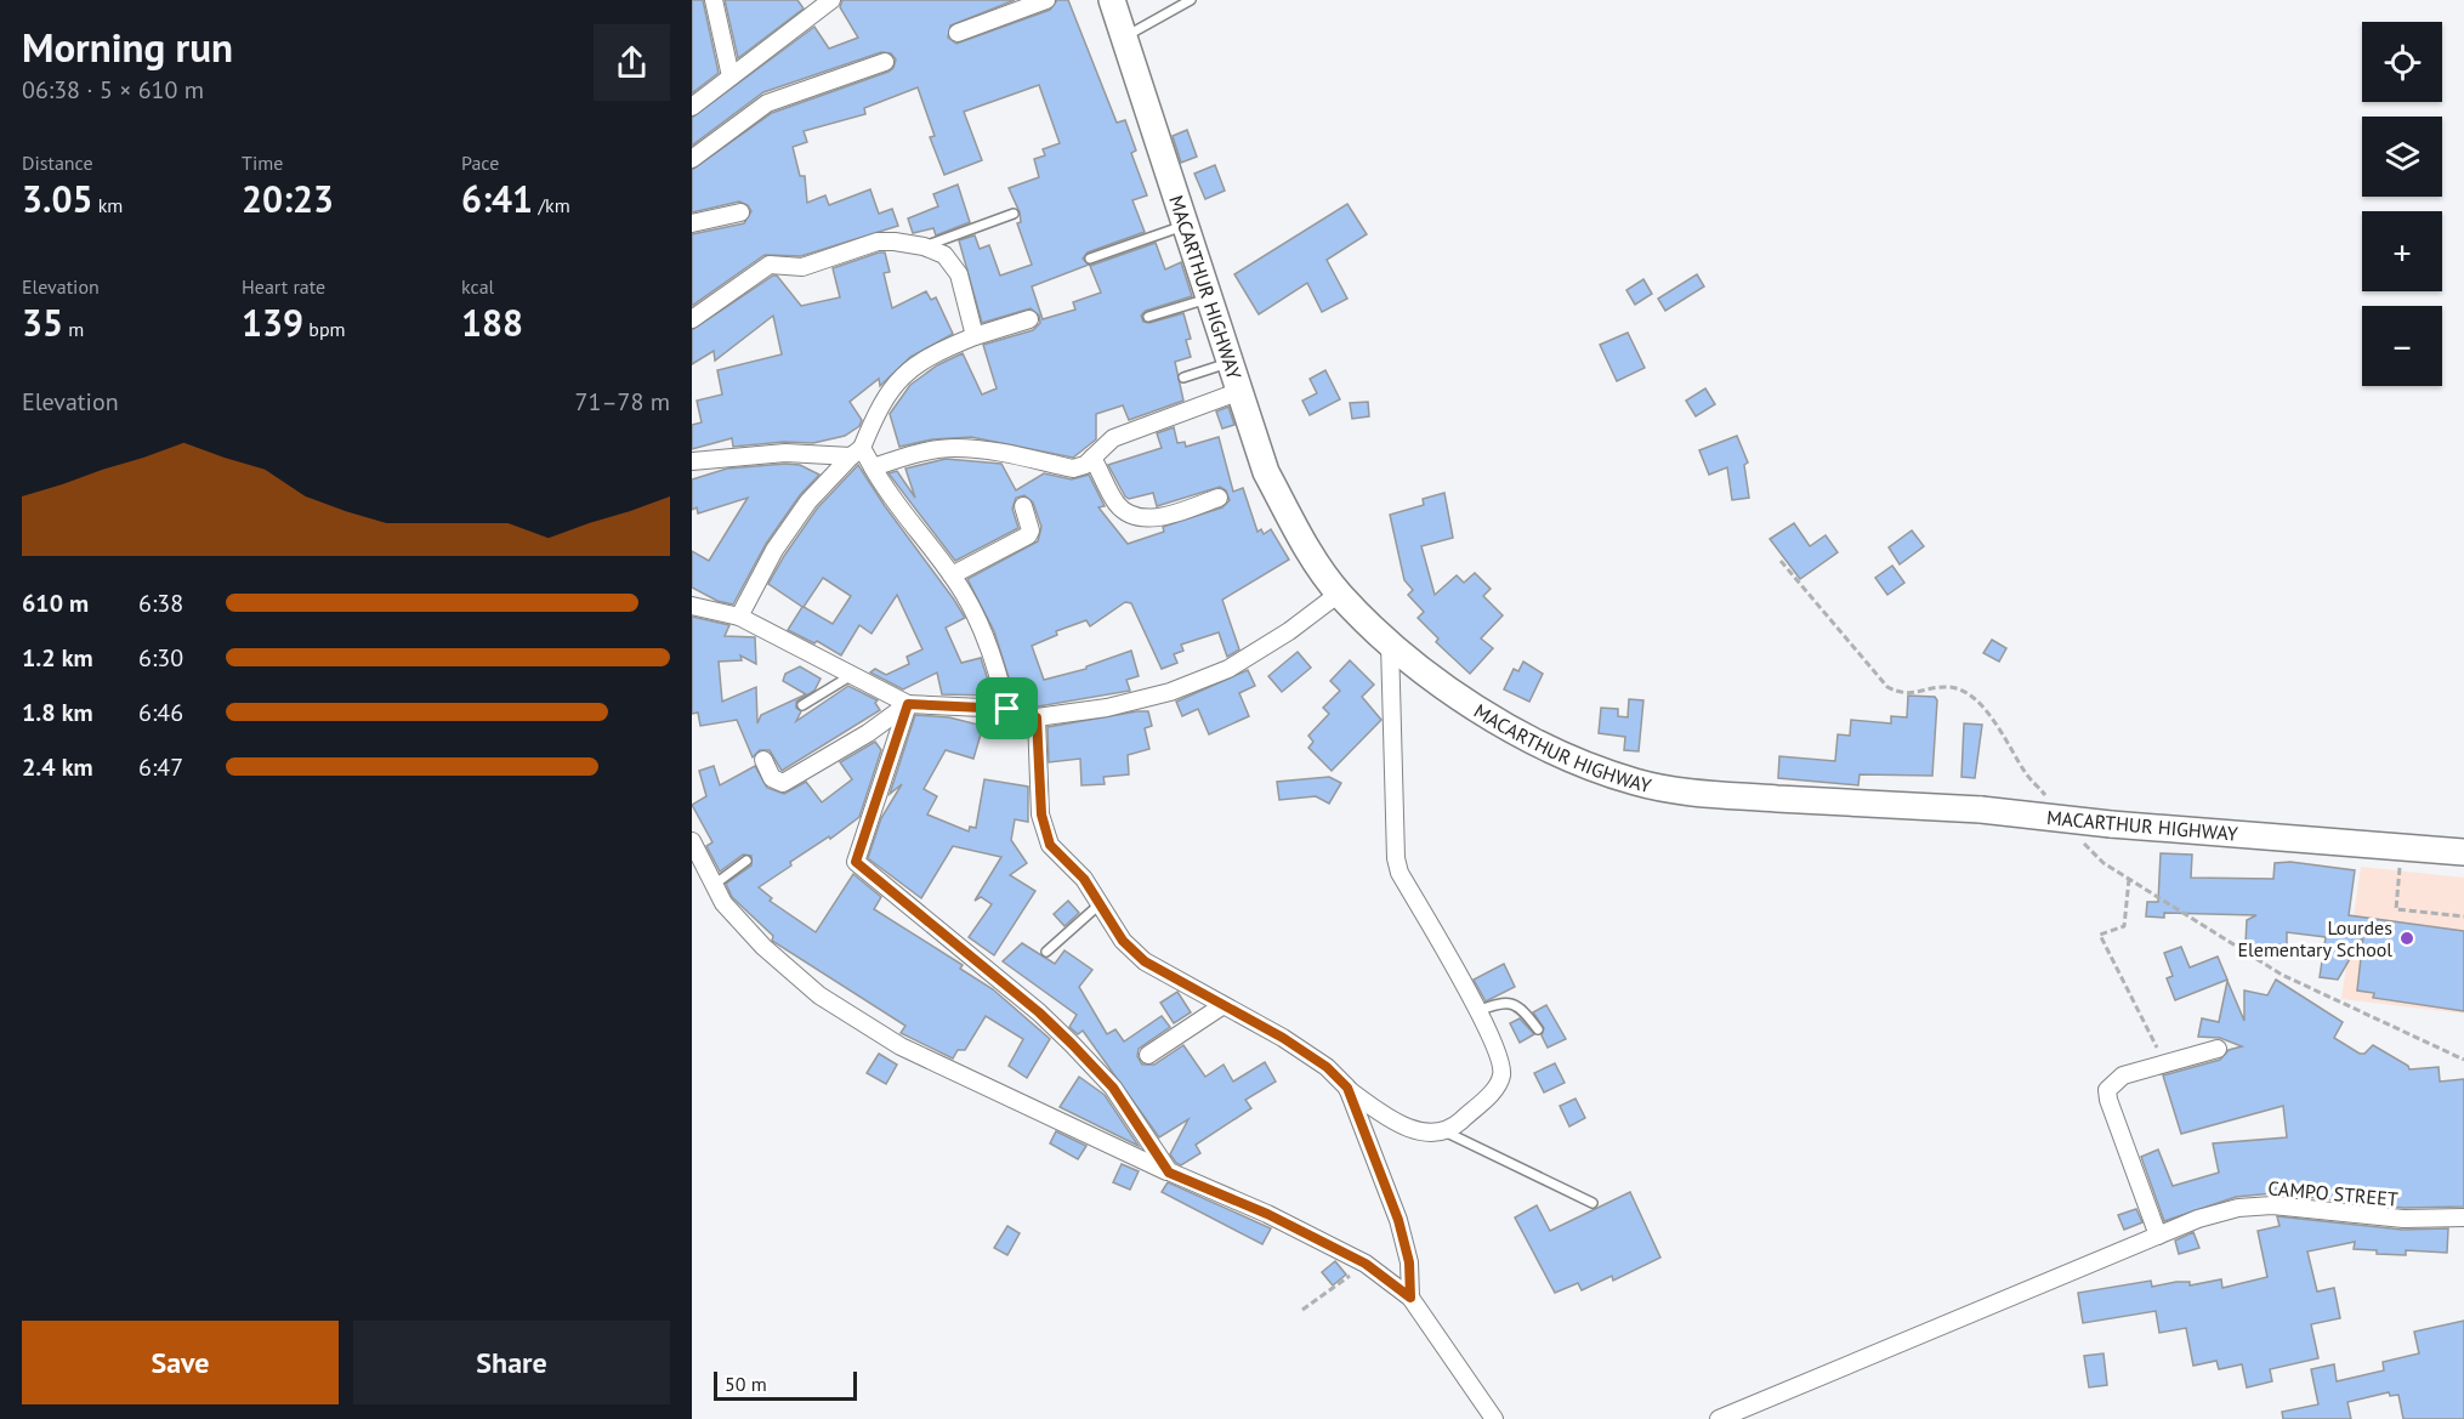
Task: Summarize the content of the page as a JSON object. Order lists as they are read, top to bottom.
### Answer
{
  "streets": {
    "highway": ["MACARTHUR HIGHWAY"],
    "street": ["CAMPO STREET"]
  },
  "places": ["Lourdes Elementary School"],
  "scale_bar": "50 m",
  "page": {
    "heading": ["Morning run", "06:38 · 5 × 610 m"],
    "map_buttons": ["+", "−"],
    "stats": [
      ["Distance", "3.05 km"],
      ["Time", "20:23"],
      ["Pace", "6:41 /km"],
      ["Elevation", "35 m"],
      ["Heart rate", "139 bpm"],
      ["kcal", "188"]
    ],
    "chart": ["Elevation", "71–78 m"],
    "list": [
      {
        "name": "610 m",
        "note": "6:38"
      },
      {
        "name": "1.2 km",
        "note": "6:30"
      },
      {
        "name": "1.8 km",
        "note": "6:46"
      },
      {
        "name": "2.4 km",
        "note": "6:47"
      }
    ],
    "buttons": ["Save", "Share"],
    "scale": "50 m"
  }
}
